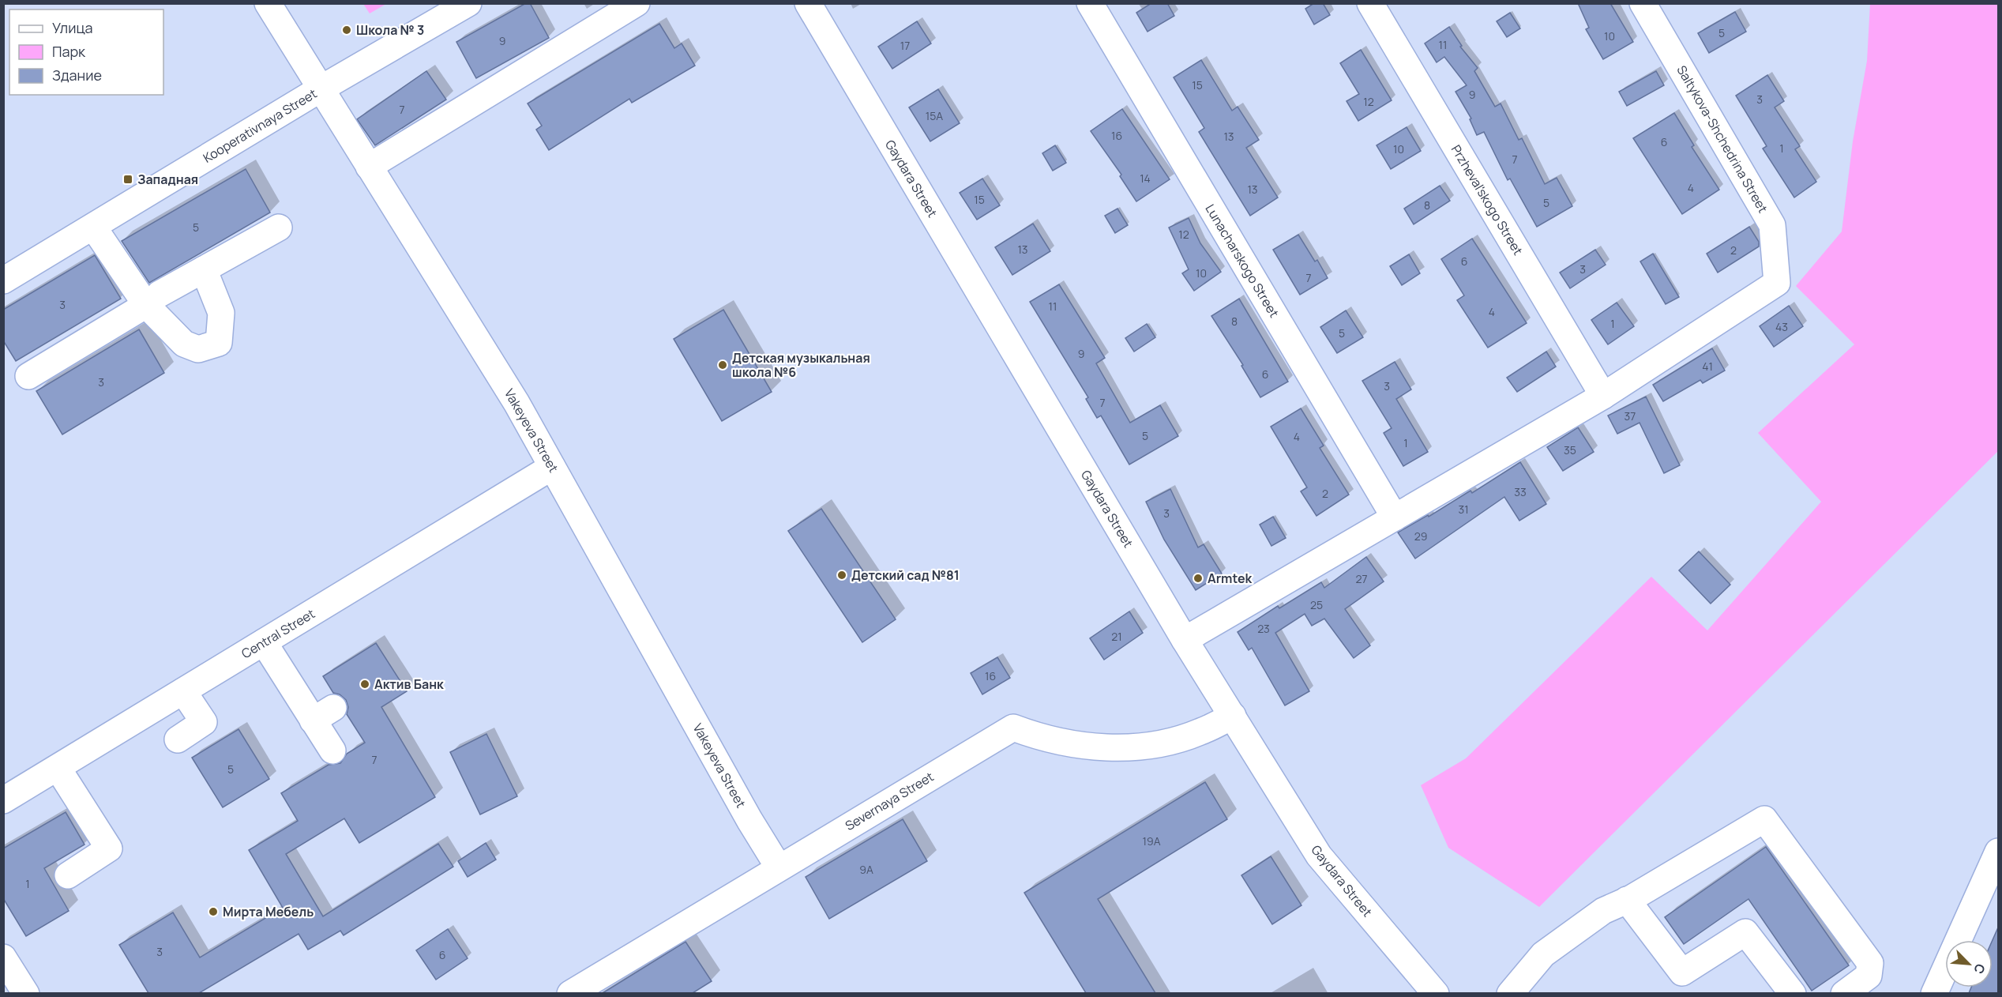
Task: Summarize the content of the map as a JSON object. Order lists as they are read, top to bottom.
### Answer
{
  "streets": {
    "street": [
      "Kooperativnaya Street",
      "Saltykova-Shchedrina Street",
      "Gaydara Street",
      "Przheval'skogo Street",
      "Lunacharskogo Street",
      "Vakeyeva Street",
      "Central Street",
      "Severnaya Street"
    ]
  },
  "crossings": [
    ["Kooperativnaya Street", "Vakeyeva Street"],
    ["Saltykova-Shchedrina Street", "Przheval'skogo Street"],
    ["Gaydara Street", "Severnaya Street"],
    ["Vakeyeva Street", "Central Street"],
    ["Vakeyeva Street", "Severnaya Street"]
  ],
  "places": {
    "other": [
      "Школа № 3",
      "Детская музыкальная школа №6",
      "Детский сад №81",
      "Armtek",
      "Актив Банк",
      "Мирта Мебель"
    ],
    "transit": ["Западная"]
  },
  "house_numbers": [
    "5",
    "10",
    "9",
    "11",
    "17",
    "15",
    "9",
    "3",
    "12",
    "7",
    "15А",
    "16",
    "13",
    "6",
    "1",
    "10",
    "7",
    "14",
    "4",
    "13",
    "15",
    "5",
    "8",
    "5",
    "12",
    "13",
    "2",
    "6",
    "3",
    "10",
    "7",
    "3",
    "11",
    "4",
    "8",
    "1",
    "43",
    "5",
    "9",
    "41",
    "6",
    "3",
    "3",
    "7",
    "37",
    "5",
    "4",
    "1",
    "35",
    "33",
    "2",
    "31",
    "3",
    "29",
    "27",
    "25",
    "23",
    "21",
    "16",
    "7",
    "5",
    "19А",
    "9А",
    "1",
    "3",
    "6"
  ],
  "legend": ["Улица", "Парк", "Здание"],
  "north": "bottom right"
}
